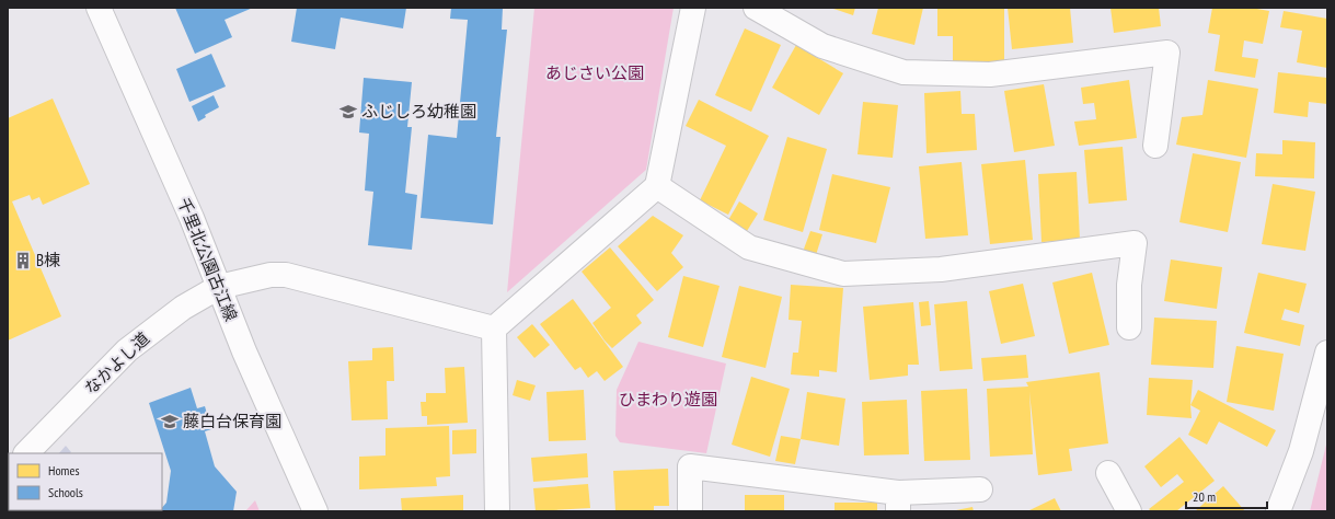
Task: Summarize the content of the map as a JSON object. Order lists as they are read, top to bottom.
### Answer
{
  "streets": {
    "street": ["千里北公園古江線", "なかよし道"]
  },
  "crossings": [
    ["千里北公園古江線", "なかよし道"]
  ],
  "parks": ["あじさい公園", "ひまわり遊園"],
  "places": {
    "school or university": ["ふじしろ幼稚園", "藤白台保育園"],
    "building": ["B棟"]
  },
  "legend": ["Homes", "Schools"],
  "scale_bar": "20 m"
}
